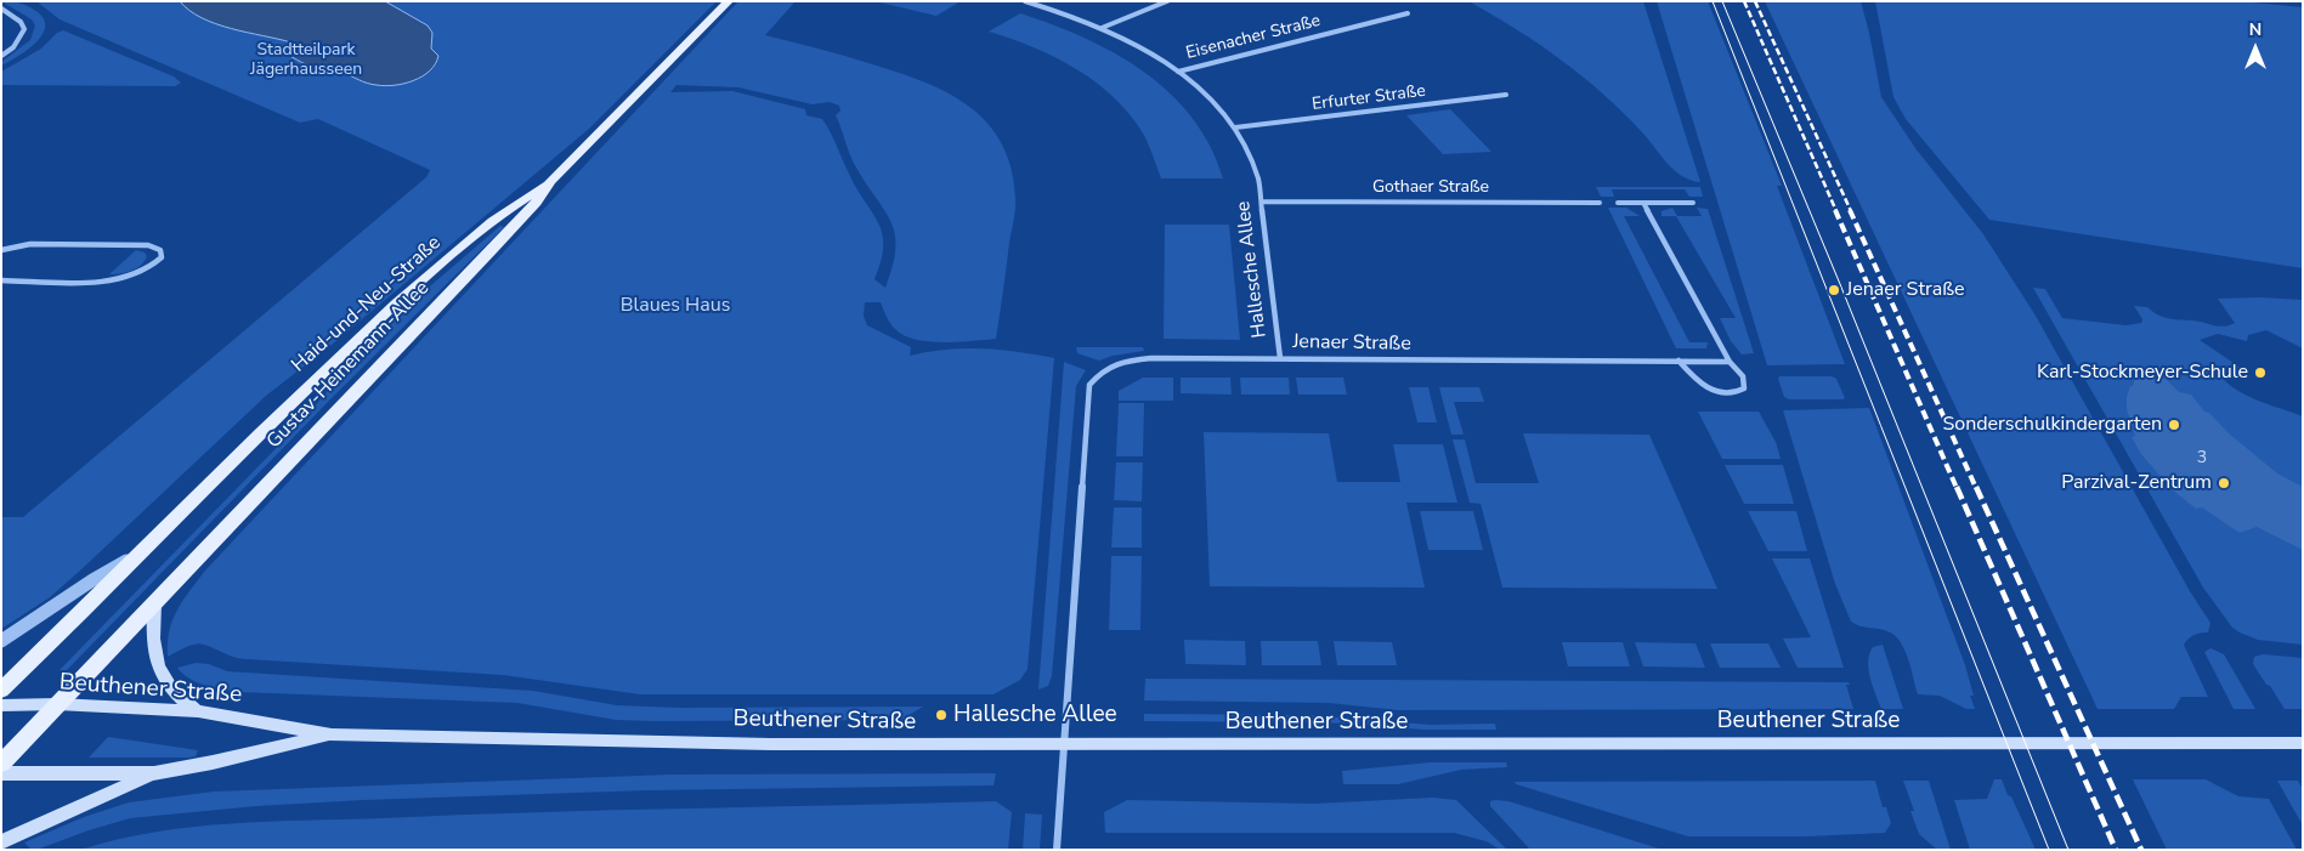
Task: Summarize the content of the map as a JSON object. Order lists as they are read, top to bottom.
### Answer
{
  "streets": {
    "main road": ["Haid-und-Neu-Straße", "Gustav-Heinemann-Allee", "Beuthener Straße"],
    "street": [
      "Eisenacher Straße",
      "Erfurter Straße",
      "Gothaer Straße",
      "Hallesche Allee",
      "Jenaer Straße"
    ]
  },
  "crossings": [
    ["Eisenacher Straße", "Hallesche Allee"],
    ["Erfurter Straße", "Hallesche Allee"],
    ["Gothaer Straße", "Hallesche Allee"],
    ["Hallesche Allee", "Jenaer Straße"],
    ["Hallesche Allee", "Beuthener Straße"],
    ["Haid-und-Neu-Straße", "Gustav-Heinemann-Allee"],
    ["Gustav-Heinemann-Allee", "Beuthener Straße"]
  ],
  "parks": ["Stadtteilpark Jägerhausseen", "Blaues Haus"],
  "places": [
    "Jenaer Straße",
    "Karl-Stockmeyer-Schule",
    "Sonderschulkindergarten",
    "Parzival-Zentrum",
    "Hallesche Allee"
  ],
  "house_numbers": ["3"],
  "north": "top"
}
